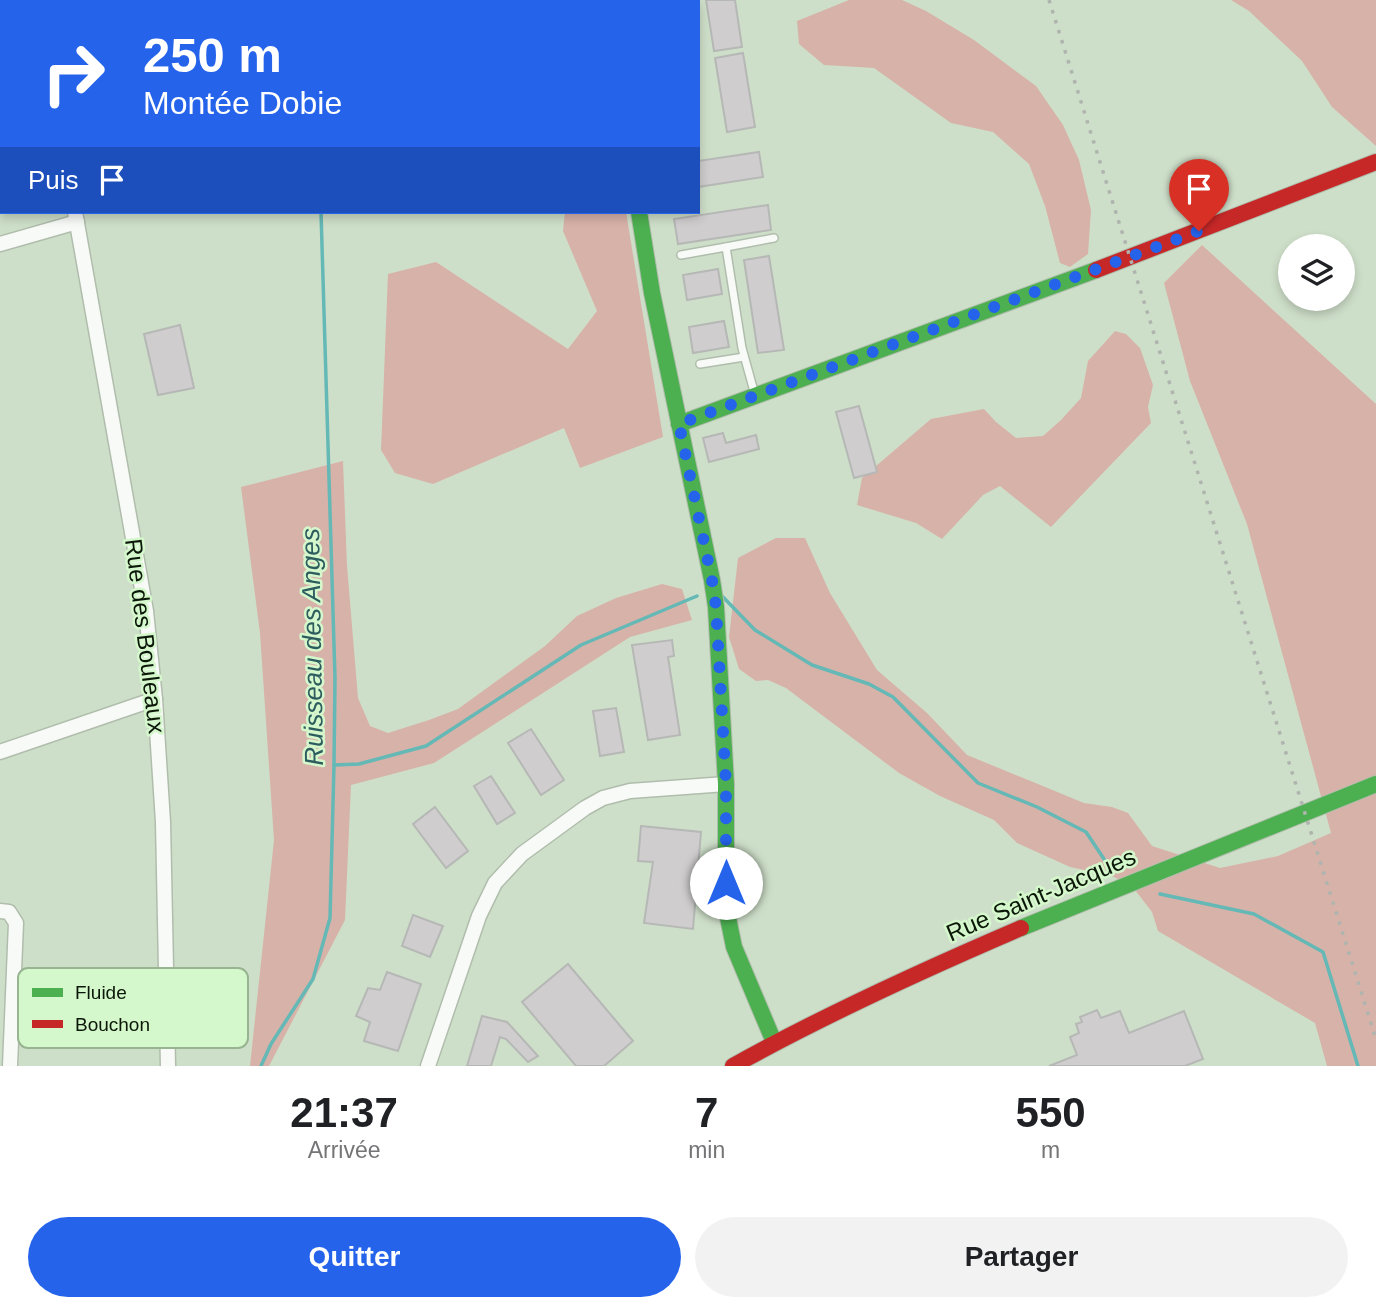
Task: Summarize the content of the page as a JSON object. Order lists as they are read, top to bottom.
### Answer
{
  "streets": {
    "street": ["Rue des Bouleaux", "Rue Saint-Jacques"]
  },
  "water": ["Ruisseau des Anges"],
  "legend": ["Fluide", "Bouchon"],
  "page": {
    "turn": ["250 m", "Montée Dobie"],
    "then": "Puis",
    "eta": [
      "21:37",
      "Arrivée",
      "7",
      "min",
      "550",
      "m"
    ],
    "buttons": ["Quitter", "Partager"]
  }
}
